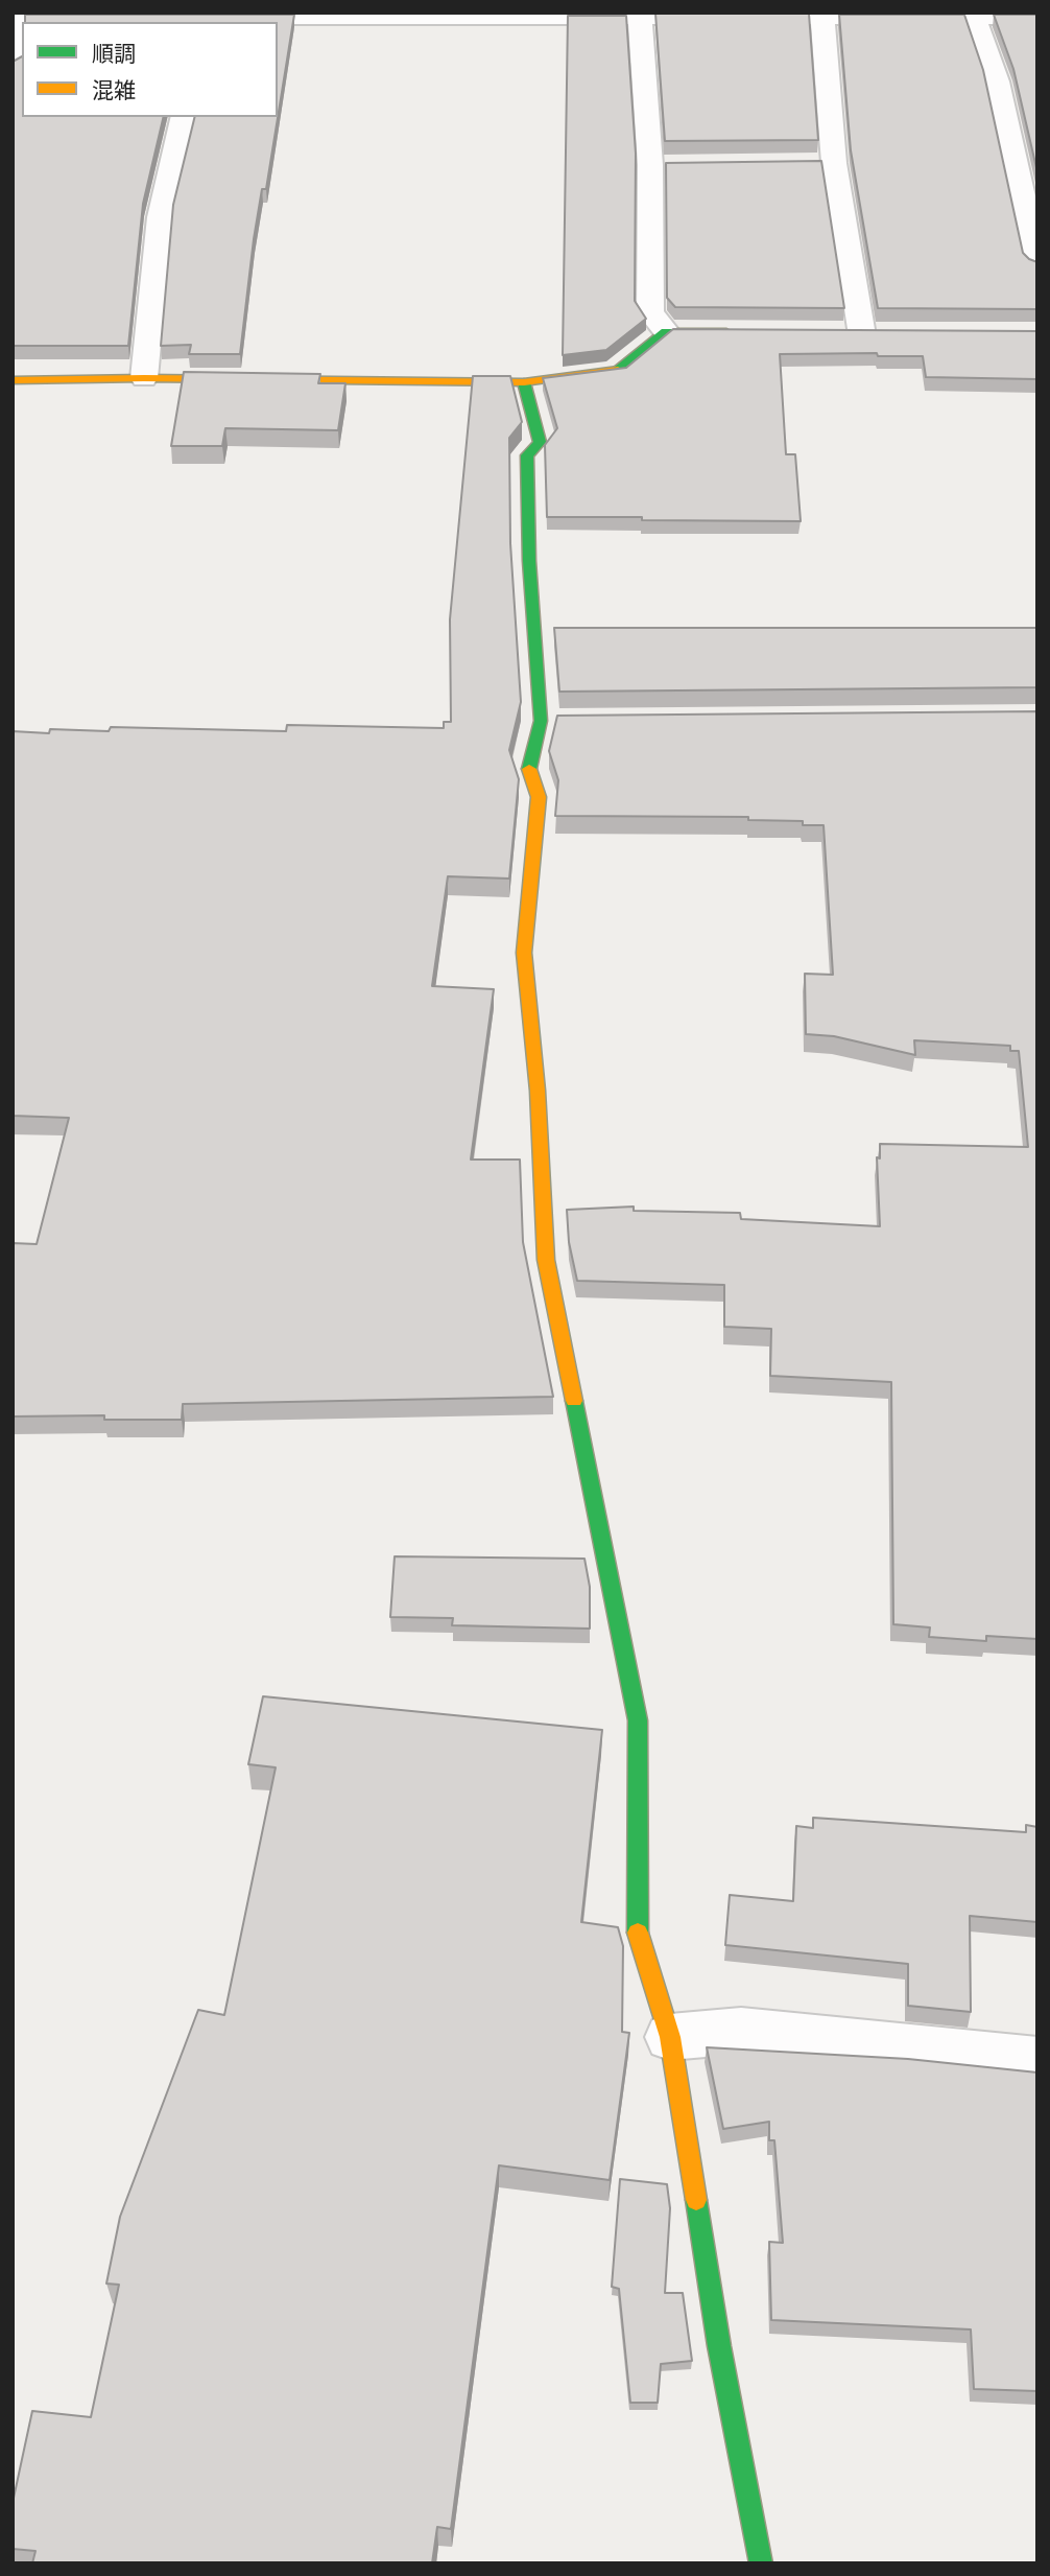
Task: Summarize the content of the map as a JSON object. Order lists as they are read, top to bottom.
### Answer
{
  "legend": ["順調", "混雑"]
}
